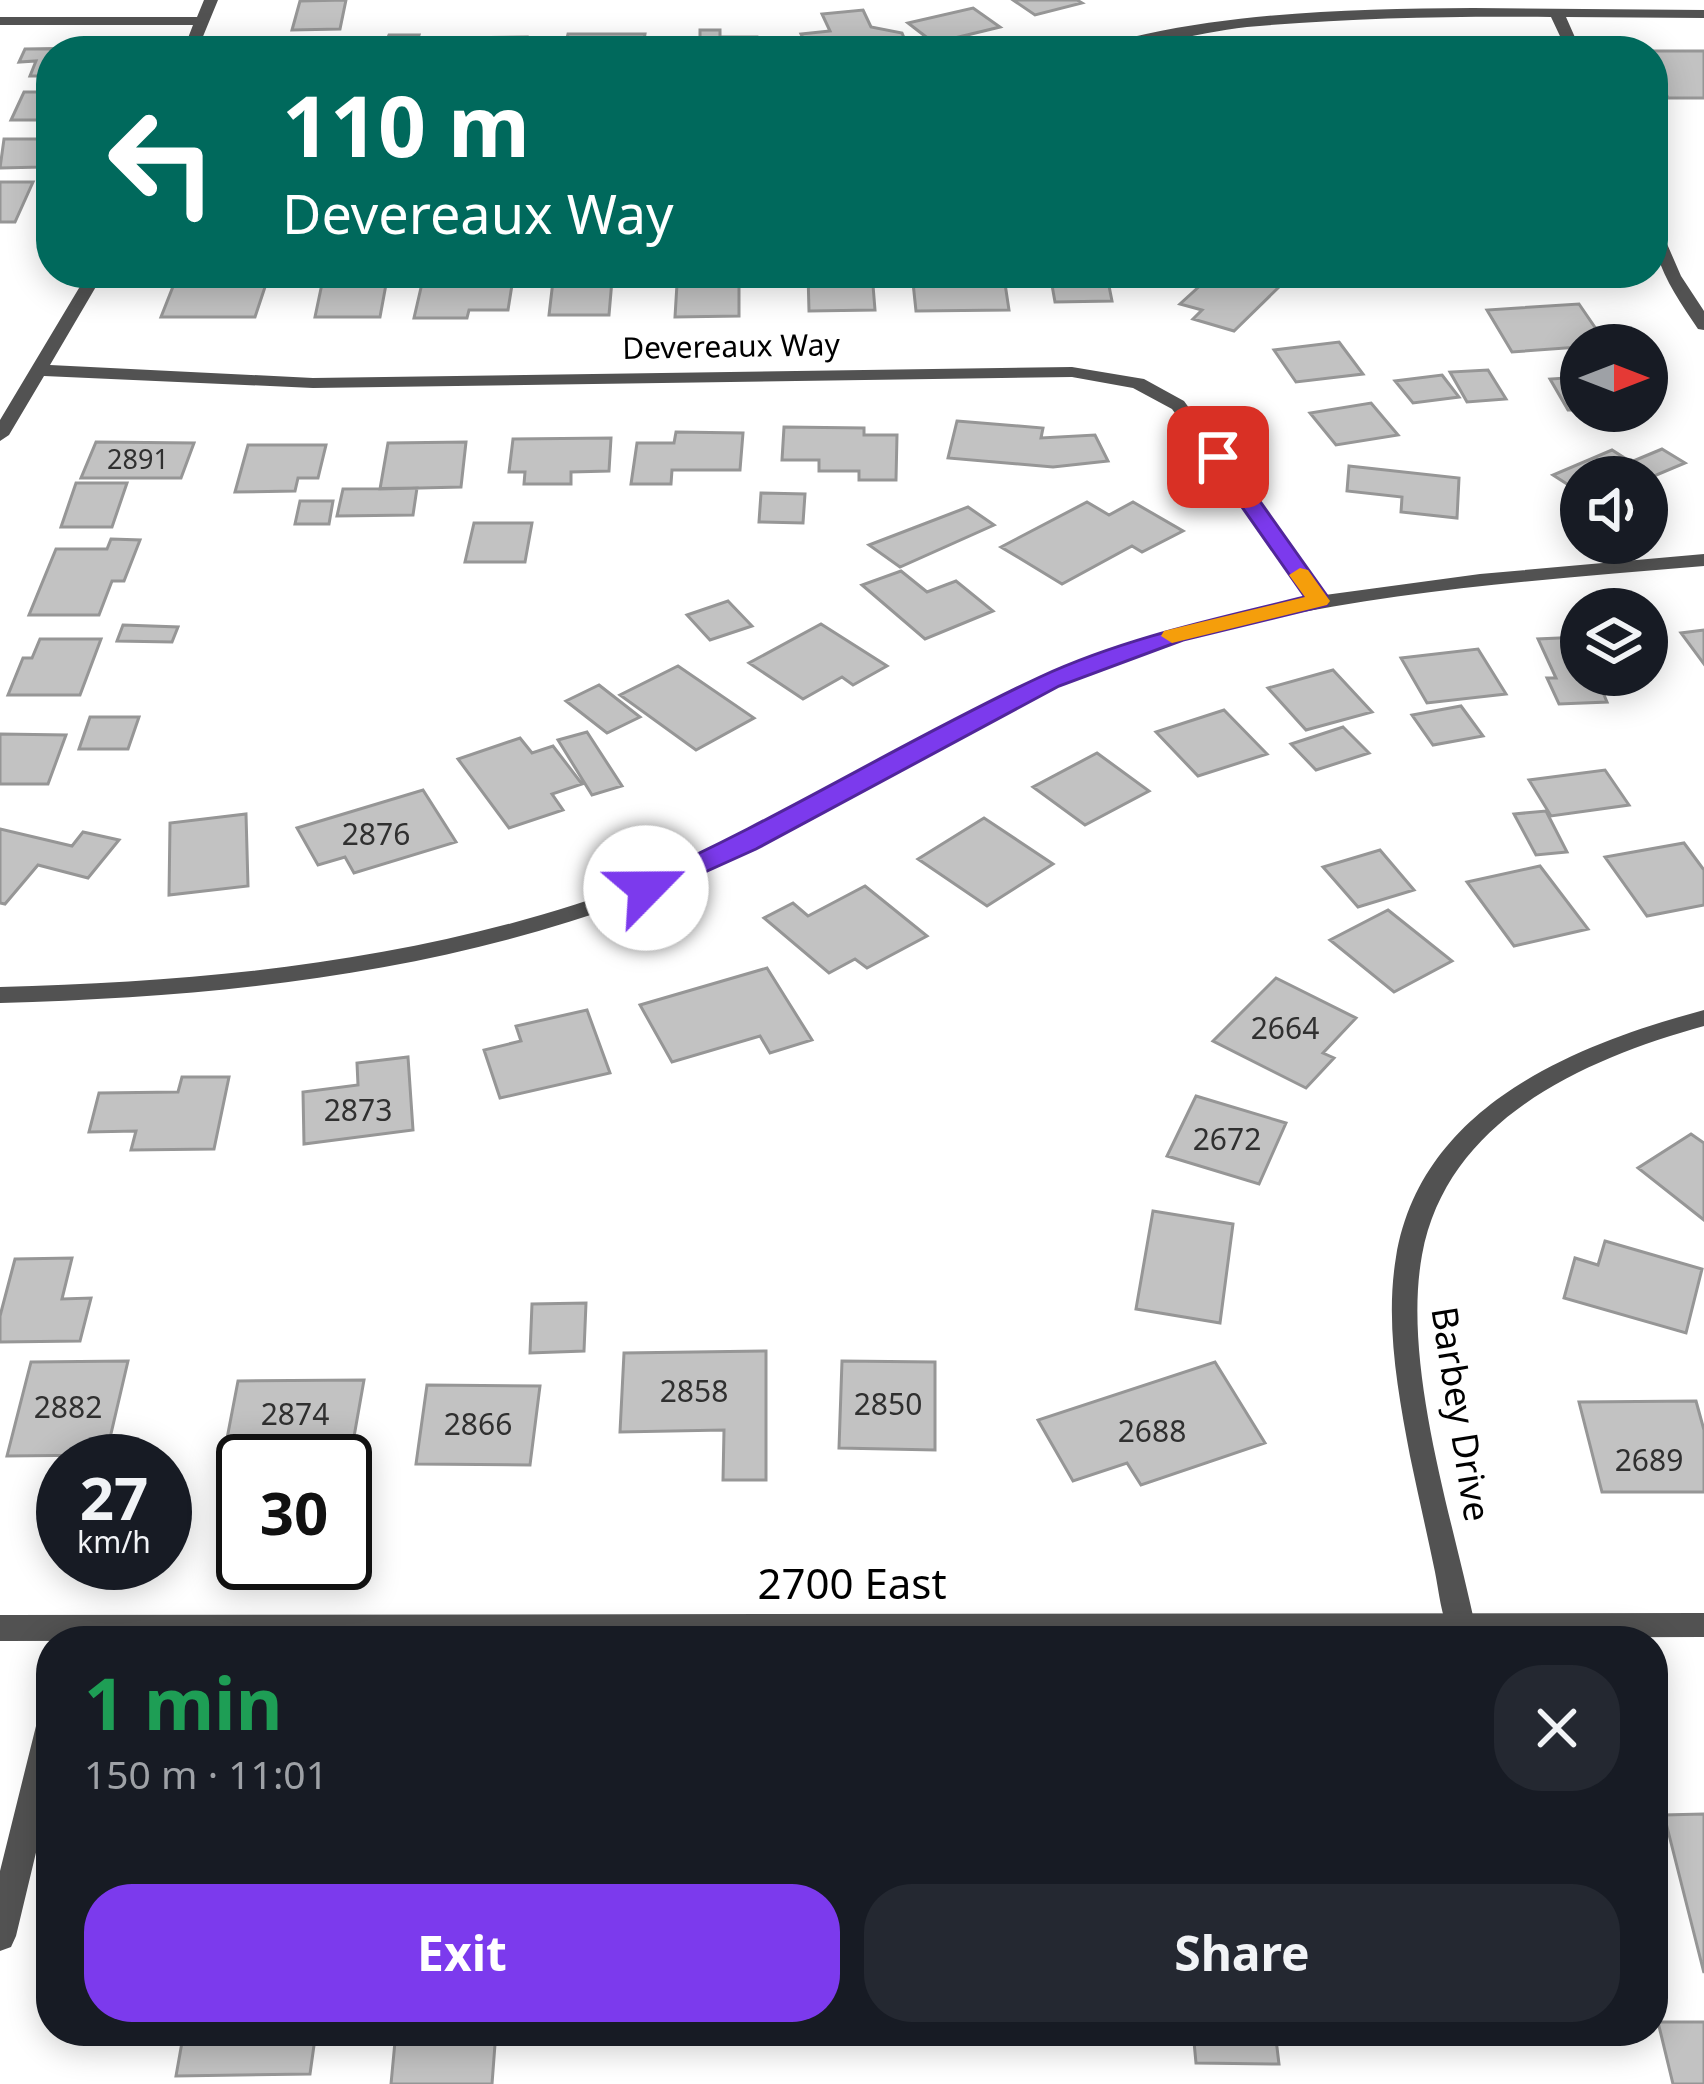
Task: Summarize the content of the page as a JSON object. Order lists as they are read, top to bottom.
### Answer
{
  "streets": {
    "street": ["Devereaux Way", "Barbey Drive", "2700 East"]
  },
  "crossings": [
    ["Barbey Drive", "2700 East"]
  ],
  "house_numbers": [
    "2891",
    "2876",
    "2664",
    "2873",
    "2672",
    "2858",
    "2850",
    "2882",
    "2874",
    "2866",
    "2688",
    "2689"
  ],
  "north": "right",
  "page": {
    "turn": ["110 m", "Devereaux Way"],
    "speed": "27 km/h",
    "limit": "30",
    "heading": ["1 min", "150 m · 11:01"],
    "buttons": ["Exit", "Share"]
  }
}
